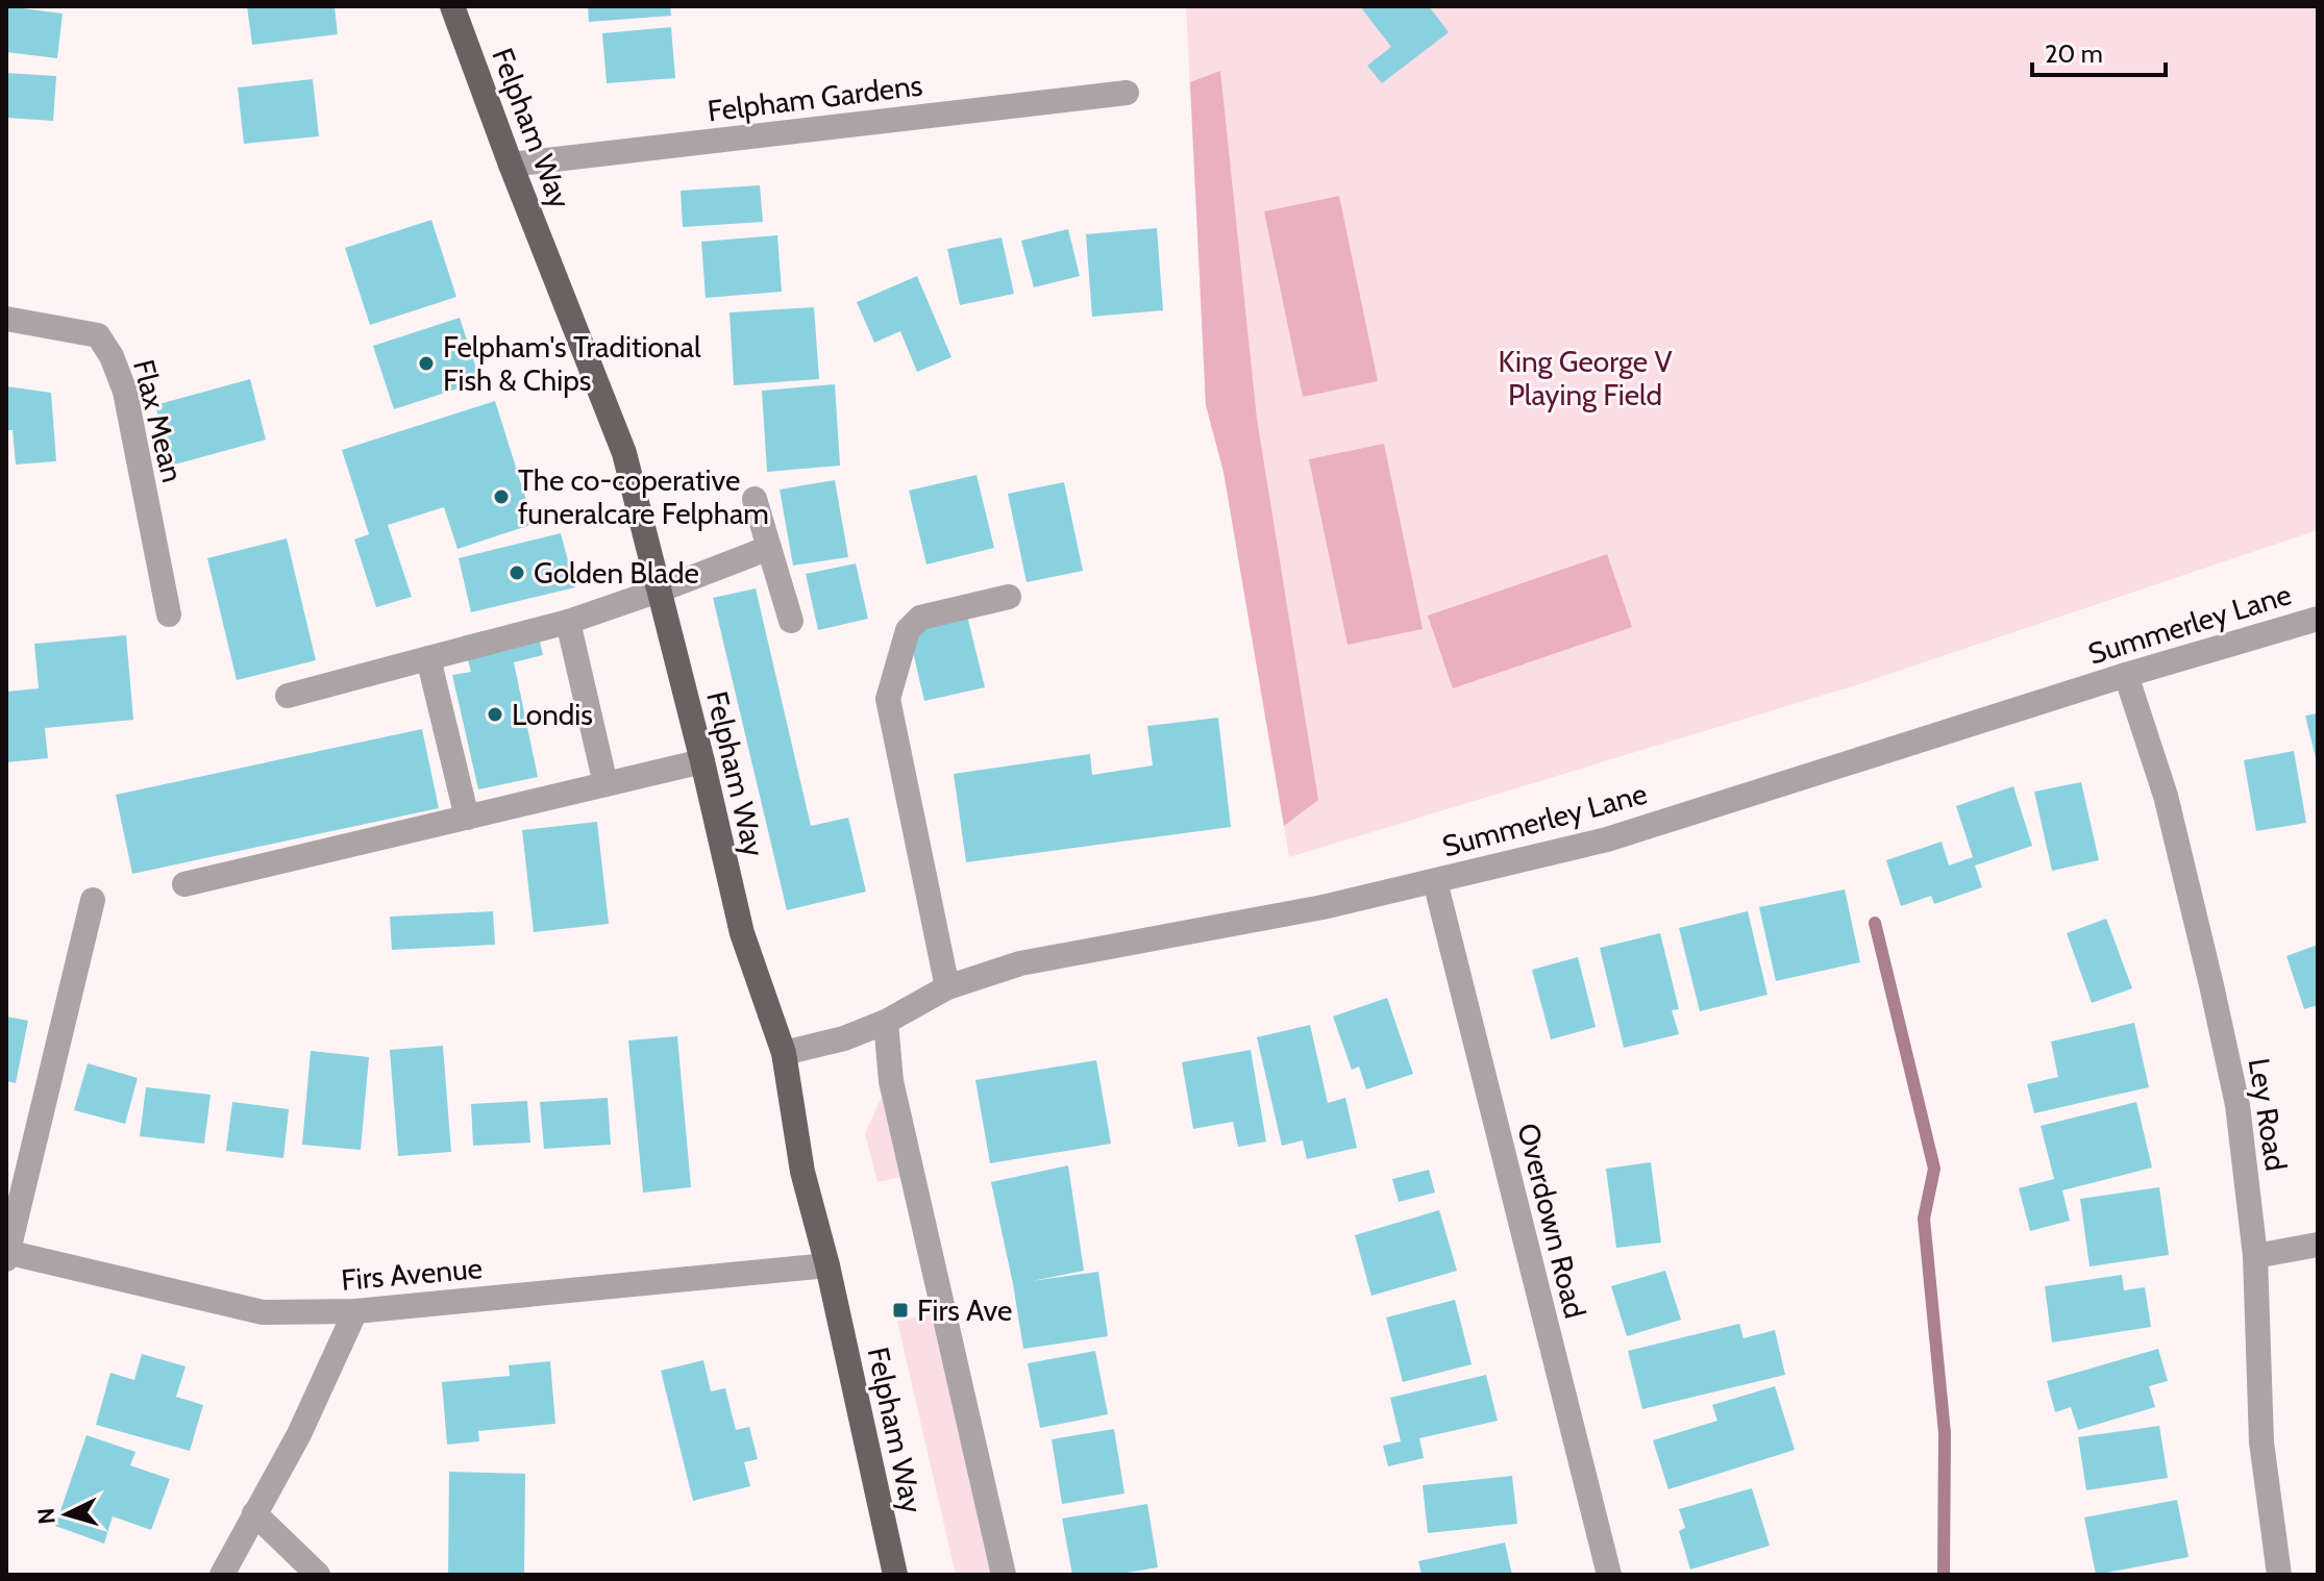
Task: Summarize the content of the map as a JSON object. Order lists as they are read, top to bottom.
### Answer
{
  "streets": {
    "main road": ["Felpham Way"],
    "street": [
      "Felpham Gardens",
      "Flax Mean",
      "Summerley Lane",
      "Ley Road",
      "Overdown Road",
      "Firs Avenue"
    ]
  },
  "crossings": [
    ["Felpham Gardens", "Felpham Way"],
    ["Felpham Way", "Summerley Lane"],
    ["Felpham Way", "Firs Avenue"],
    ["Summerley Lane", "Ley Road"],
    ["Summerley Lane", "Overdown Road"]
  ],
  "parks": ["King George V Playing Field"],
  "places": {
    "other": [
      "Felpham's Traditional Fish & Chips",
      "The co-coperative funeralcare Felpham",
      "Golden Blade",
      "Londis"
    ],
    "transit": ["Firs Ave"]
  },
  "scale_bar": "20 m",
  "north": "left"
}
